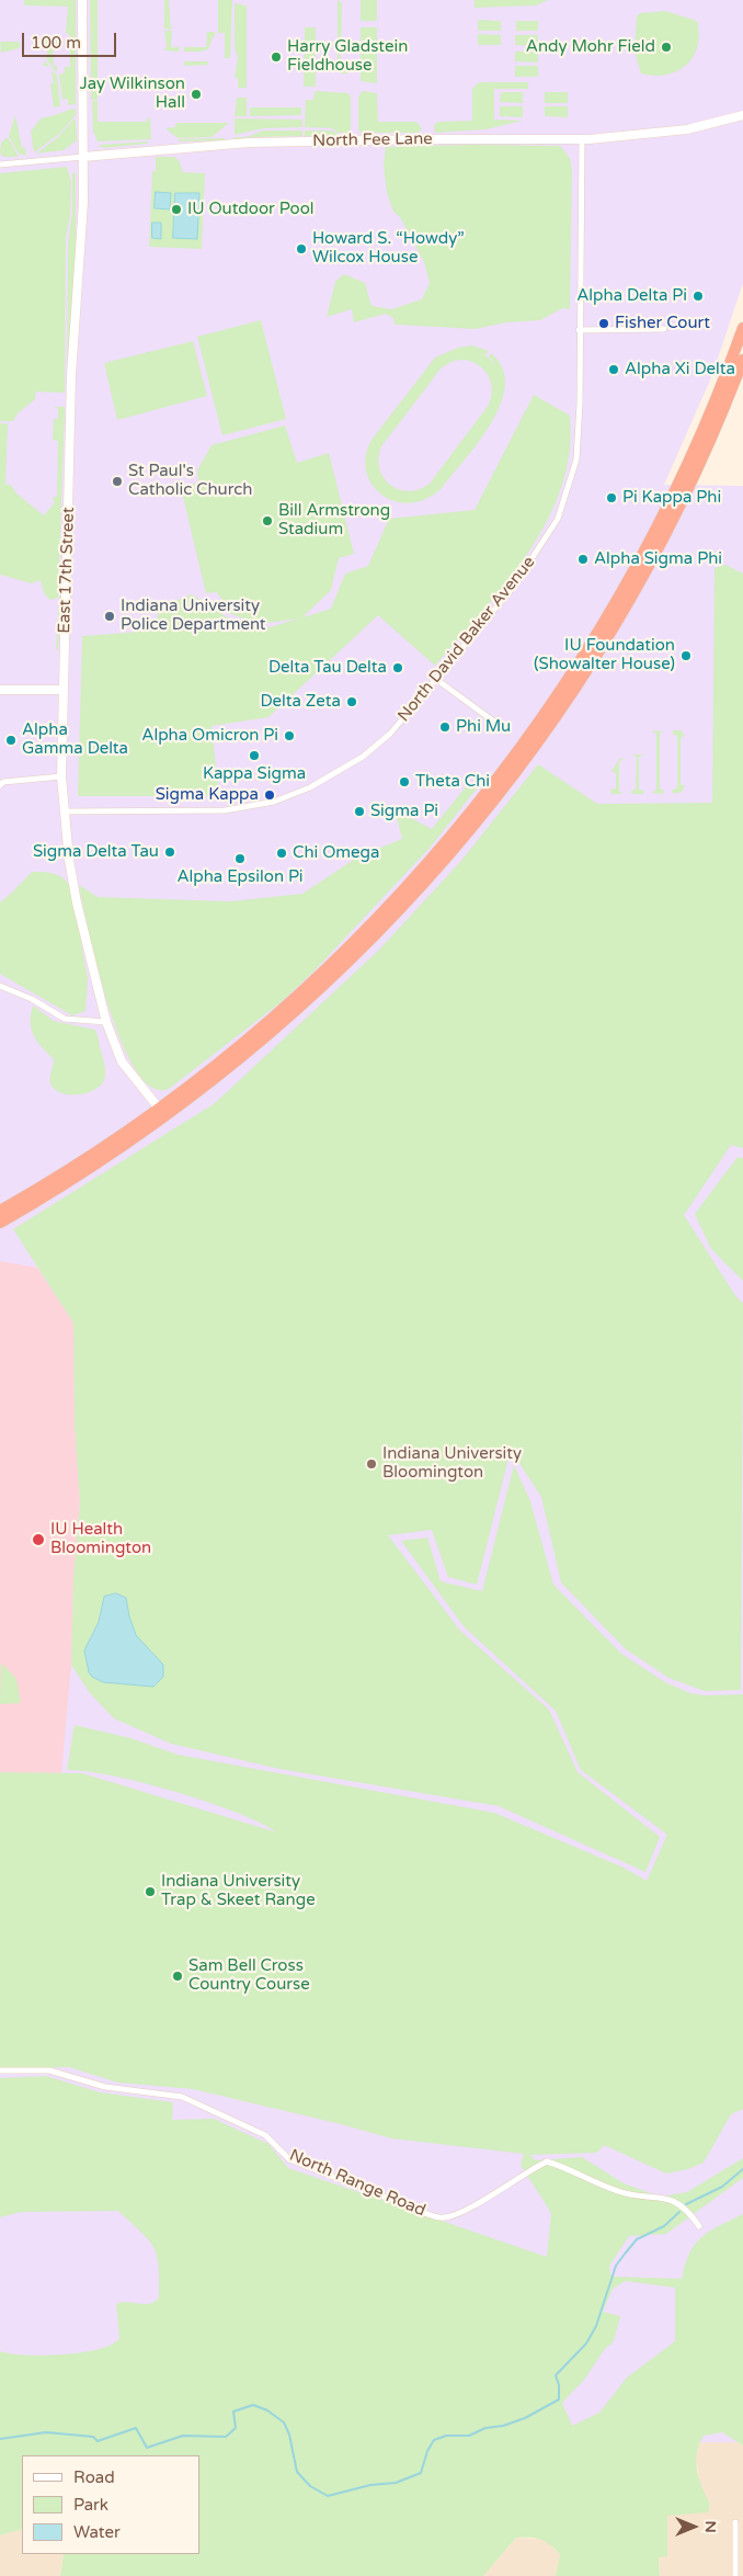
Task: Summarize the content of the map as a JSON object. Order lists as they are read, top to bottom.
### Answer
{
  "streets": {
    "main road": ["North Fee Lane", "East 17th Street"],
    "street": ["North David Baker Avenue", "North Range Road"]
  },
  "crossings": [
    ["North Fee Lane", "East 17th Street"],
    ["North Fee Lane", "North David Baker Avenue"],
    ["East 17th Street", "North David Baker Avenue"]
  ],
  "places": [
    "Andy Mohr Field",
    "Harry Gladstein Fieldhouse",
    "Jay Wilkinson Hall",
    "IU Outdoor Pool",
    "Howard S. “Howdy” Wilcox House",
    "Alpha Delta Pi",
    "Fisher Court",
    "Alpha Xi Delta",
    "St Paul's Catholic Church",
    "Pi Kappa Phi",
    "Bill Armstrong Stadium",
    "Alpha Sigma Phi",
    "Indiana University Police Department",
    "IU Foundation (Showalter House)",
    "Delta Tau Delta",
    "Delta Zeta",
    "Phi Mu",
    "Alpha Omicron Pi",
    "Alpha Gamma Delta",
    "Kappa Sigma",
    "Theta Chi",
    "Sigma Kappa",
    "Sigma Pi",
    "Sigma Delta Tau",
    "Chi Omega",
    "Alpha Epsilon Pi",
    "Indiana University Bloomington",
    "IU Health Bloomington",
    "Indiana University Trap & Skeet Range",
    "Sam Bell Cross Country Course"
  ],
  "legend": ["Road", "Park", "Water"],
  "scale_bar": "100 m",
  "north": "right"
}
